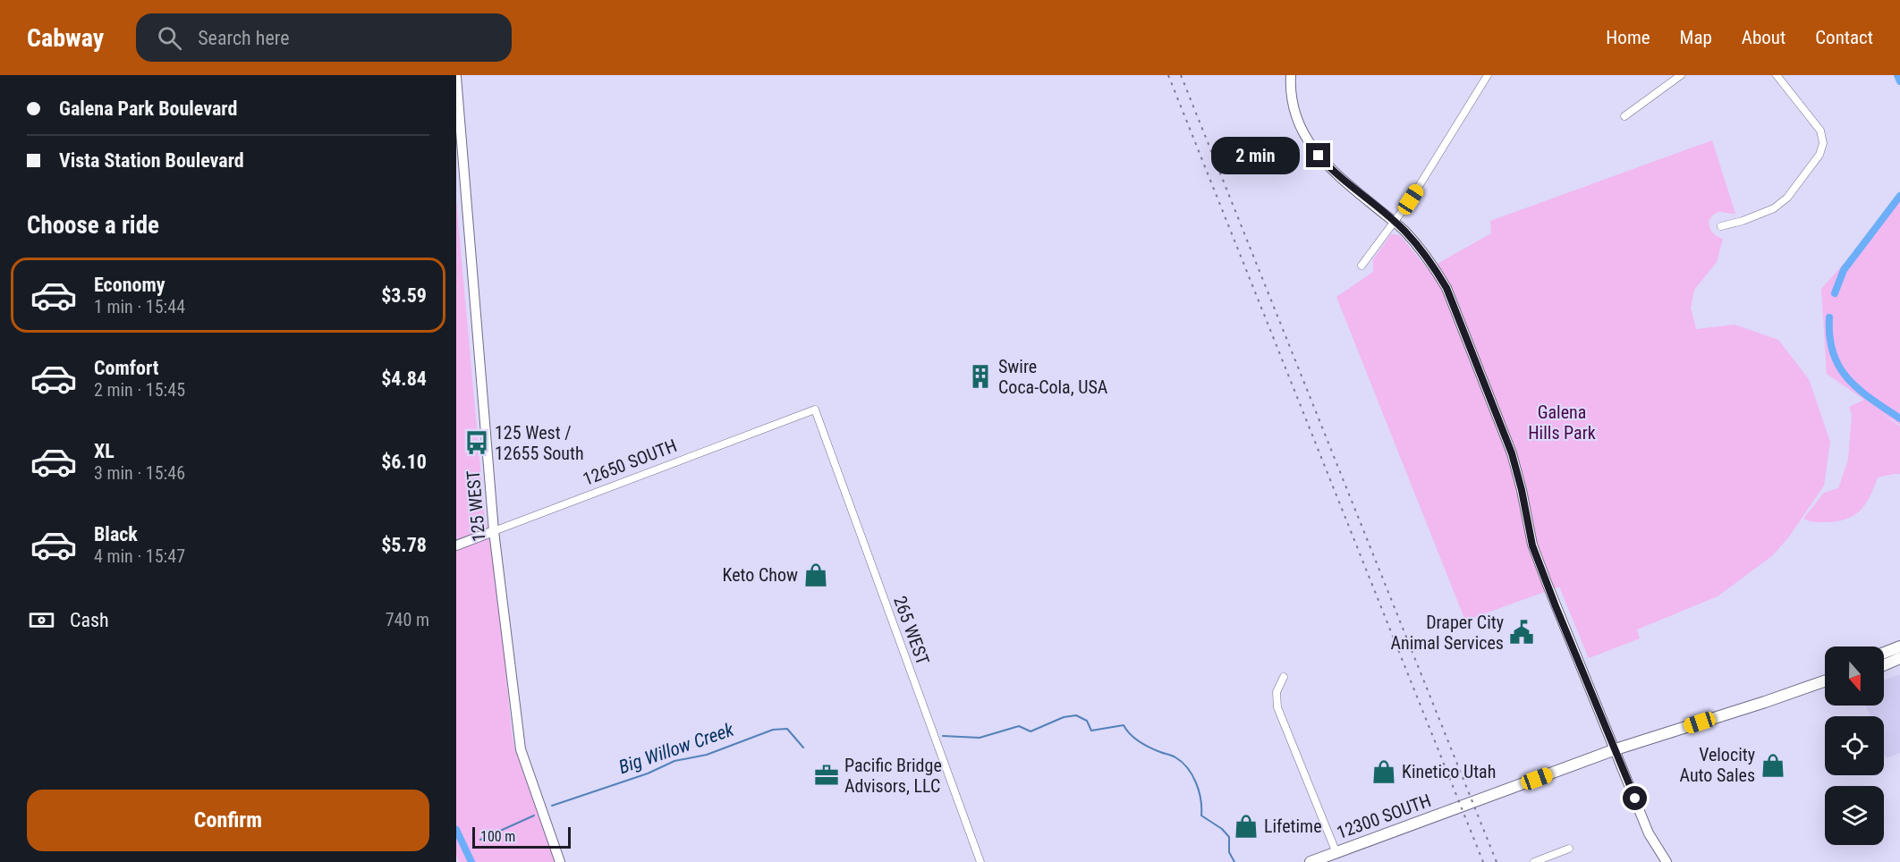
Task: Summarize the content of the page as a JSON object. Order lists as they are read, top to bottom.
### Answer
{
  "streets": {
    "main road": ["12300 SOUTH"],
    "street": ["12650 SOUTH", "125 WEST", "265 WEST"]
  },
  "crossings": [
    ["12650 SOUTH", "125 WEST"],
    ["12650 SOUTH", "265 WEST"]
  ],
  "water": ["Big Willow Creek"],
  "parks": ["Galena Hills Park"],
  "places": {
    "building": ["Swire Coca-Cola, USA"],
    "bus stop": ["125 West / 12655 South"],
    "shop": [
      "Keto Chow",
      "Velocity Auto Sales",
      "Kinetico Utah",
      "Lifetime"
    ],
    "public building": ["Draper City Animal Services"],
    "office": ["Pacific Bridge Advisors, LLC"]
  },
  "scale_bar": "100 m",
  "north": "bottom",
  "page": {
    "header": "Cabway",
    "search": "Search here",
    "nav": [
      "Home",
      "Map",
      "About",
      "Contact"
    ],
    "banner": ["Galena Park Boulevard", "Vista Station Boulevard"],
    "bubble": "2 min",
    "heading": "Choose a ride",
    "list": [
      {
        "name": "Economy",
        "note": "1 min · 15:44",
        "value": "$3.59"
      },
      {
        "name": "Comfort",
        "note": "2 min · 15:45",
        "value": "$4.84"
      },
      {
        "name": "XL",
        "note": "3 min · 15:46",
        "value": "$6.10"
      },
      {
        "name": "Black",
        "note": "4 min · 15:47",
        "value": "$5.78"
      }
    ],
    "pay": ["Cash", "740 m"],
    "buttons": "Confirm",
    "scale": "100 m"
  }
}
